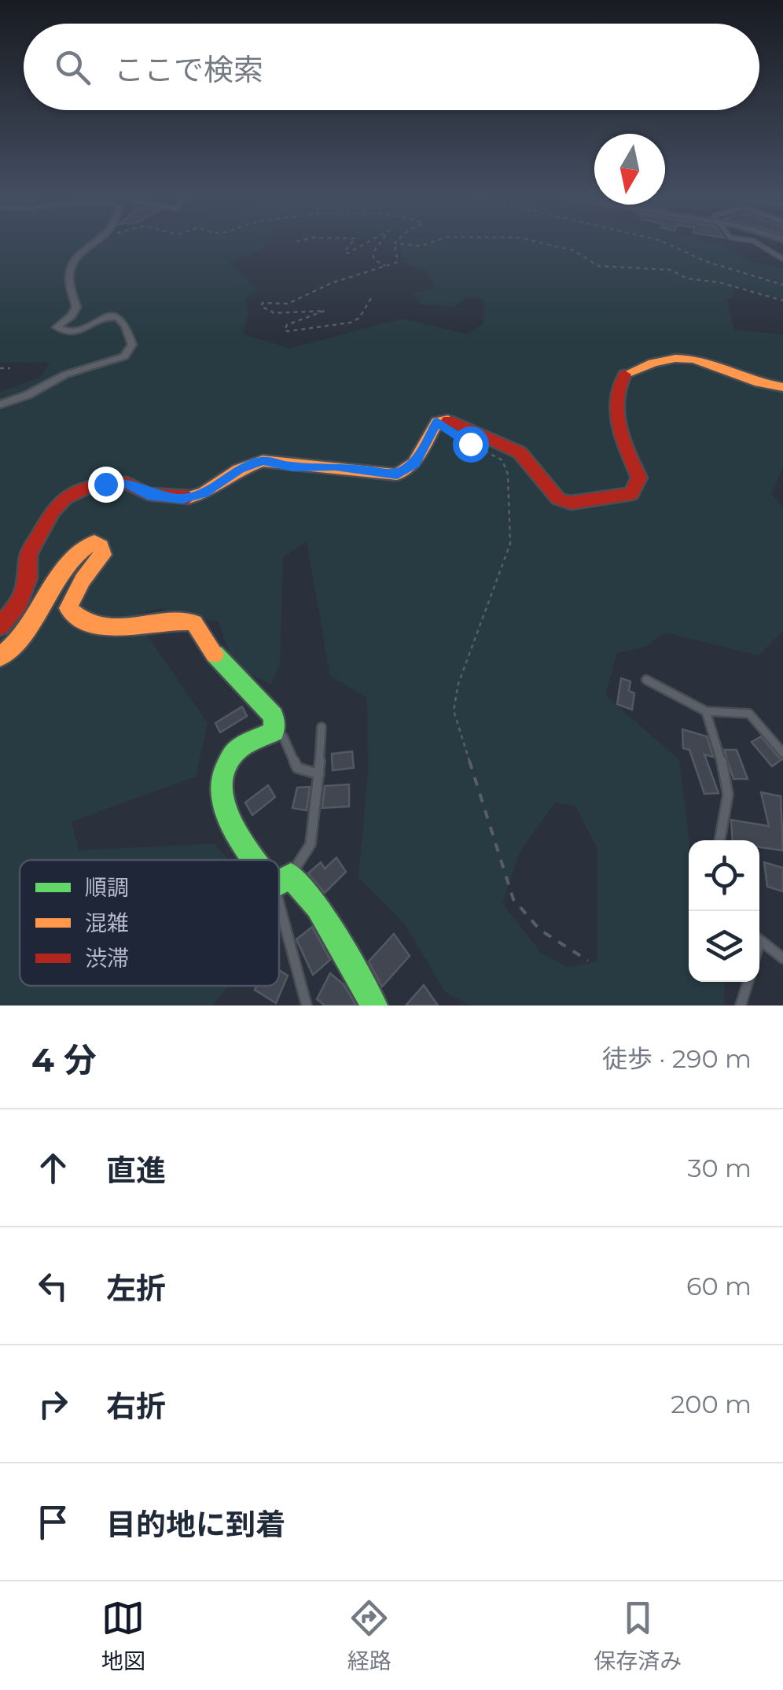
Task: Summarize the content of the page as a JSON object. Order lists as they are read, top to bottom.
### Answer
{
  "legend": ["順調", "混雑", "渋滞"],
  "north": "bottom",
  "page": {
    "search": "ここで検索",
    "heading": ["4 分", "徒歩 · 290 m"],
    "list": [
      ["直進", "30 m"],
      ["左折", "60 m"],
      ["右折", "200 m"],
      "目的地に到着"
    ],
    "nav": ["地図", "経路", "保存済み"]
  }
}
